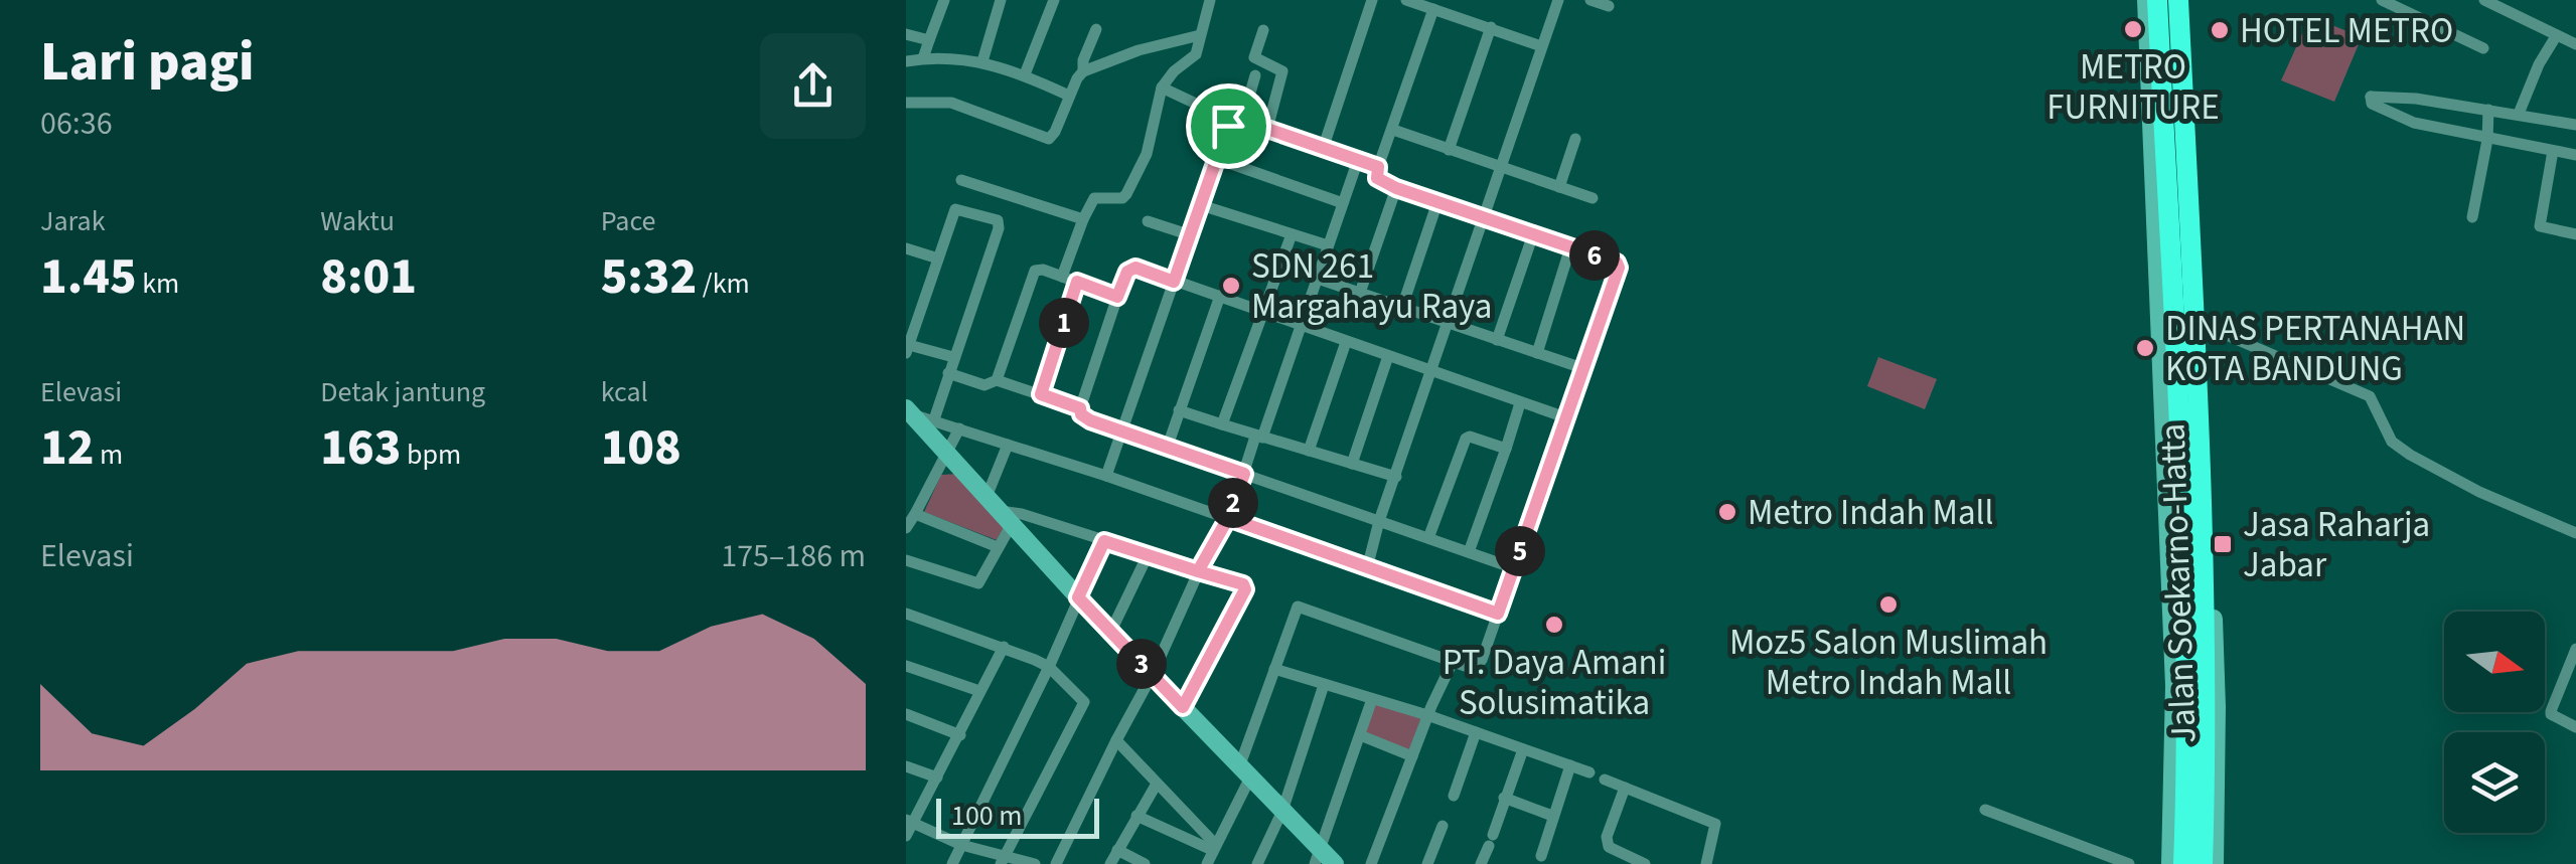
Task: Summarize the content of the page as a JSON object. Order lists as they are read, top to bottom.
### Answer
{
  "streets": {
    "highway": ["Jalan Soekarno-Hatta"]
  },
  "places": {
    "other": [
      "METRO FURNITURE",
      "HOTEL METRO",
      "SDN 261 Margahayu Raya",
      "DINAS PERTANAHAN KOTA BANDUNG",
      "Metro Indah Mall",
      "Moz5 Salon Muslimah Metro Indah Mall",
      "PT. Daya Amani Solusimatika"
    ],
    "transit": ["Jasa Raharja Jabar"]
  },
  "scale_bar": "100 m",
  "north": "right",
  "page": {
    "heading": ["Lari pagi", "06:36"],
    "stats": [
      ["Jarak", "1.45 km"],
      ["Waktu", "8:01"],
      ["Pace", "5:32 /km"],
      ["Elevasi", "12 m"],
      ["Detak jantung", "163 bpm"],
      ["kcal", "108"]
    ],
    "pins": [
      "6",
      "1",
      "2",
      "5",
      "3"
    ],
    "chart": ["Elevasi", "175–186 m"],
    "scale": "100 m"
  }
}
